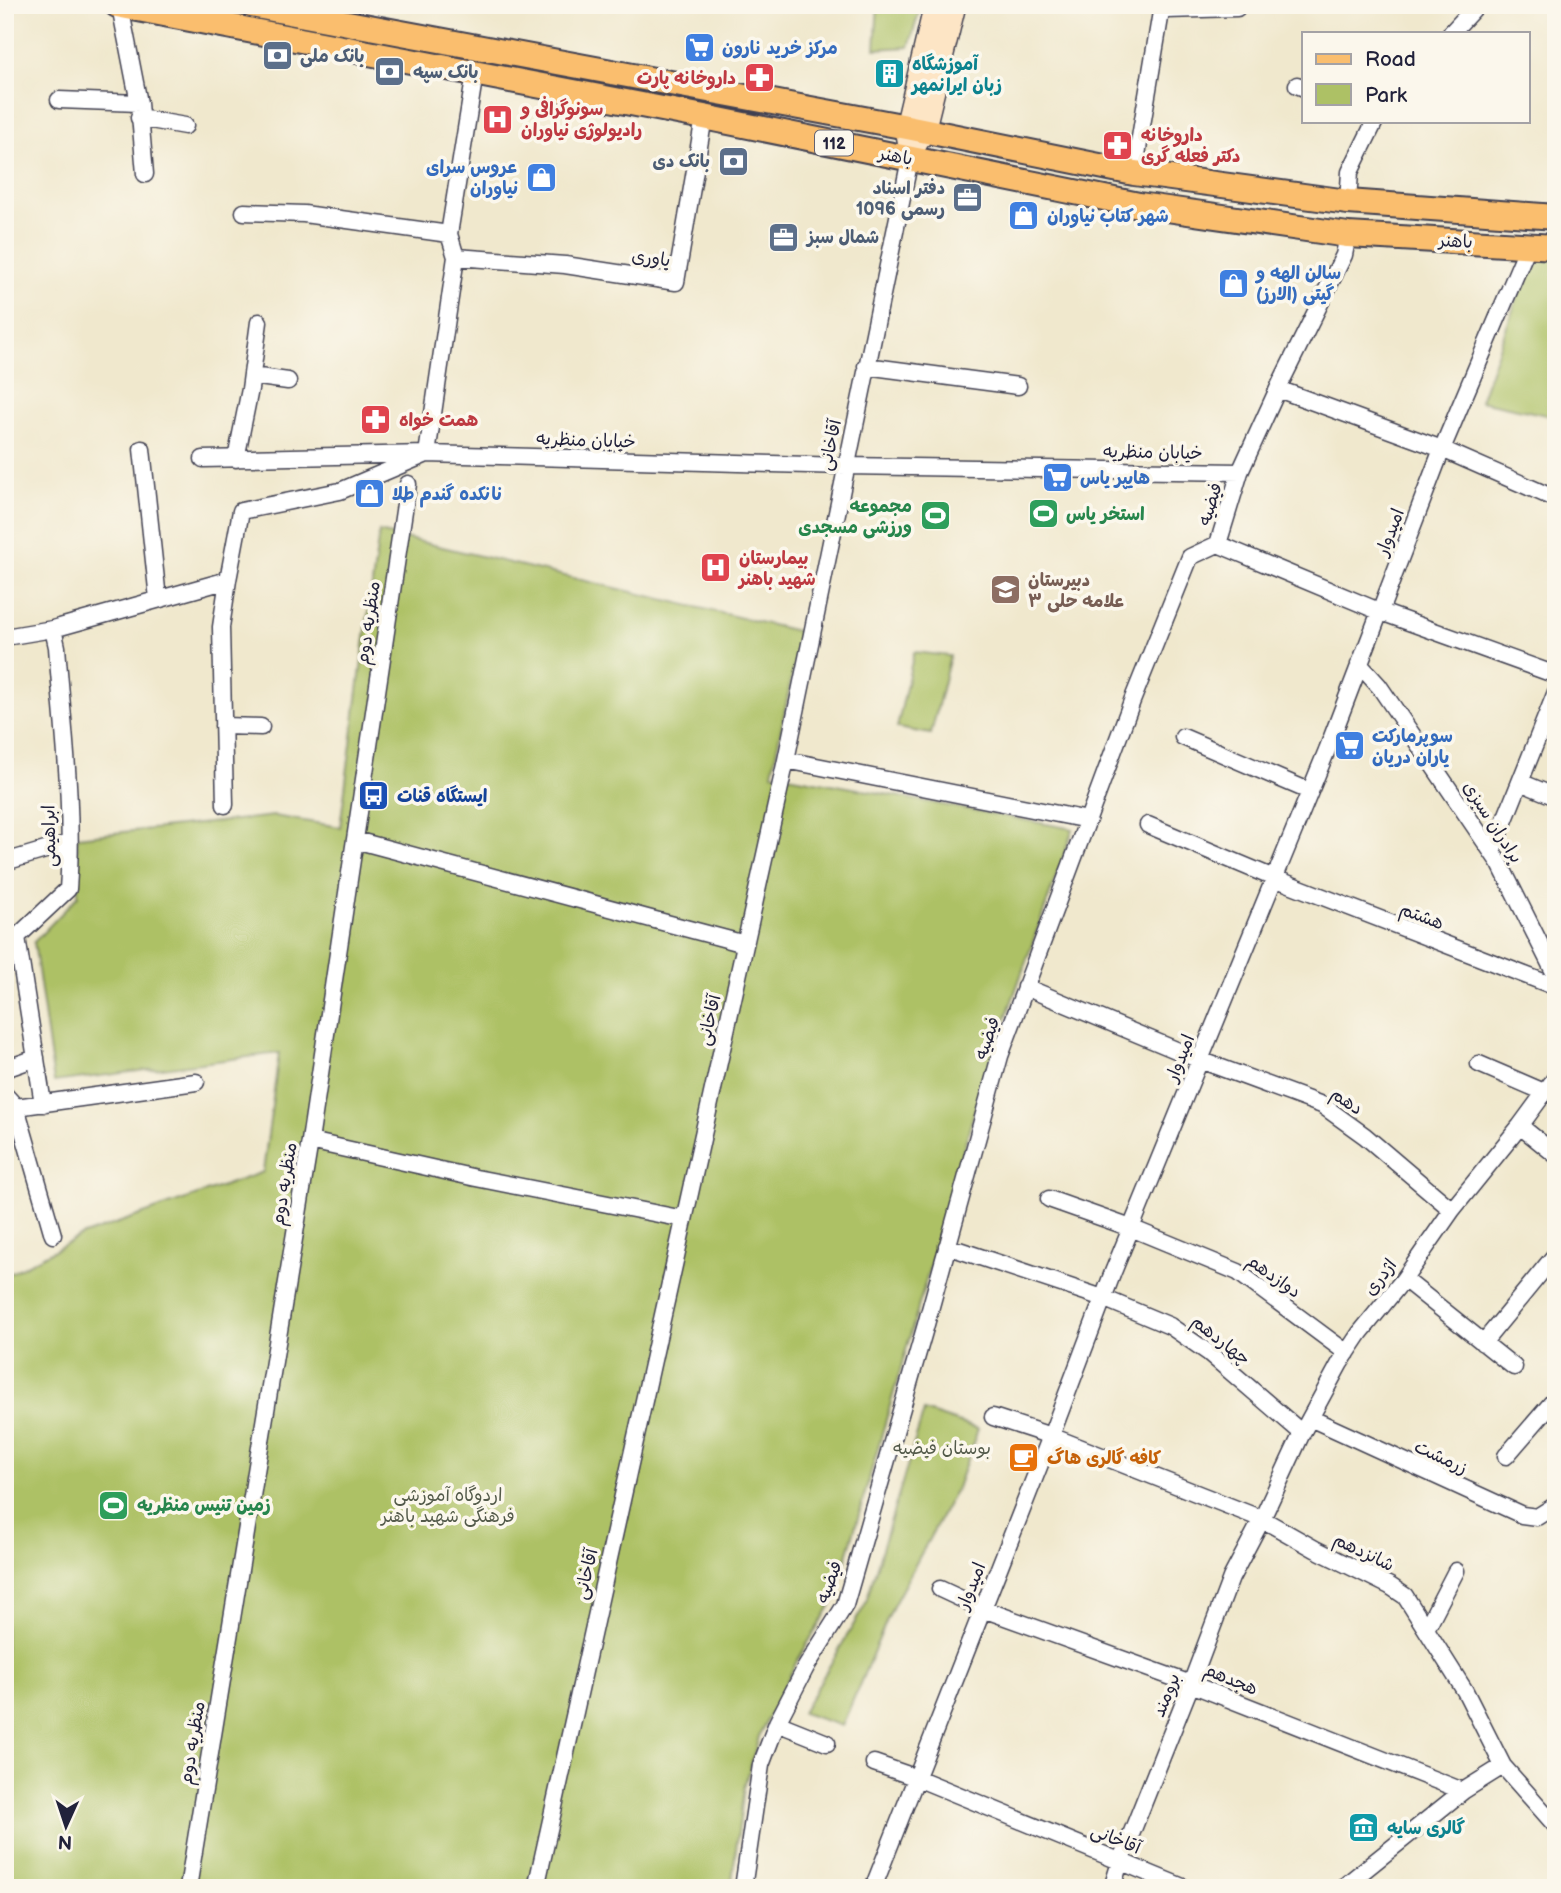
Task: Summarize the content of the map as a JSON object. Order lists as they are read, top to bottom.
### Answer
{
  "streets": {
    "main road": ["112", "باهنر"],
    "street": [
      "یاوری",
      "خیابان منظریه",
      "آقاخانی",
      "فیضیه",
      "امیدوار",
      "منظریه دوم",
      "برادران سبزی",
      "ابراهیمی",
      "هشتم",
      "دهم",
      "دوازدهم",
      "اژدری",
      "چهاردهم",
      "زرمشت",
      "شانزدهم",
      "هجدهم",
      "برومند"
    ]
  },
  "crossings": [
    ["باهنر", "یاوری"],
    ["باهنر", "آقاخانی"],
    ["باهنر", "فیضیه"],
    ["باهنر", "امیدوار"],
    ["خیابان منظریه", "آقاخانی"],
    ["خیابان منظریه", "فیضیه"],
    ["آقاخانی", "امیدوار"],
    ["آقاخانی", "برومند"],
    ["فیضیه", "دهم"],
    ["فیضیه", "چهاردهم"],
    ["امیدوار", "برادران سبزی"],
    ["امیدوار", "هشتم"],
    ["امیدوار", "دهم"],
    ["امیدوار", "دوازدهم"],
    ["امیدوار", "چهاردهم"],
    ["امیدوار", "شانزدهم"],
    ["امیدوار", "هجدهم"],
    ["دهم", "اژدری"],
    ["دوازدهم", "اژدری"],
    ["اژدری", "چهاردهم"],
    ["اژدری", "زرمشت"],
    ["اژدری", "شانزدهم"],
    ["اژدری", "برومند"],
    ["شانزدهم", "برومند"],
    ["هجدهم", "برومند"]
  ],
  "parks": ["بوستان فیضیه", "اردوگاه آموزشی فرهنگی شهید باهنر"],
  "places": {
    "supermarket": ["مرکز خرید نارون", "هایپر یاس", "سوپرمارکت یاران دریان"],
    "bank": ["بانک ملی", "بانک سپه", "بانک دی"],
    "building": ["آموزشگاه زبان ایرانمهر"],
    "pharmacy": ["داروخانه پارت", "داروخانه دکتر فعله گری", "همت خواه"],
    "hospital": ["سونوگرافی و رادیولوژی نیاوران", "بیمارستان شهید باهنر"],
    "shop": [
      "عروس سرای نیاوران",
      "شهر کتاب نیاوران",
      "سالن الهه و گیتی (الارز)",
      "نانکده گندم طلا"
    ],
    "office": ["دفتر اسناد رسمی 1096", "شمال سبز"],
    "sports": ["استخر یاس", "مجموعه ورزشی مسجدی", "زمین تنیس منظریه"],
    "school or university": ["دبیرستان علامه حلی ۳"],
    "bus stop": ["ایستگاه قنات"],
    "cafe": ["کافه گالری هاگ"],
    "museum": ["گالری سایه"]
  },
  "legend": ["Road", "Park"],
  "north": "bottom"
}
